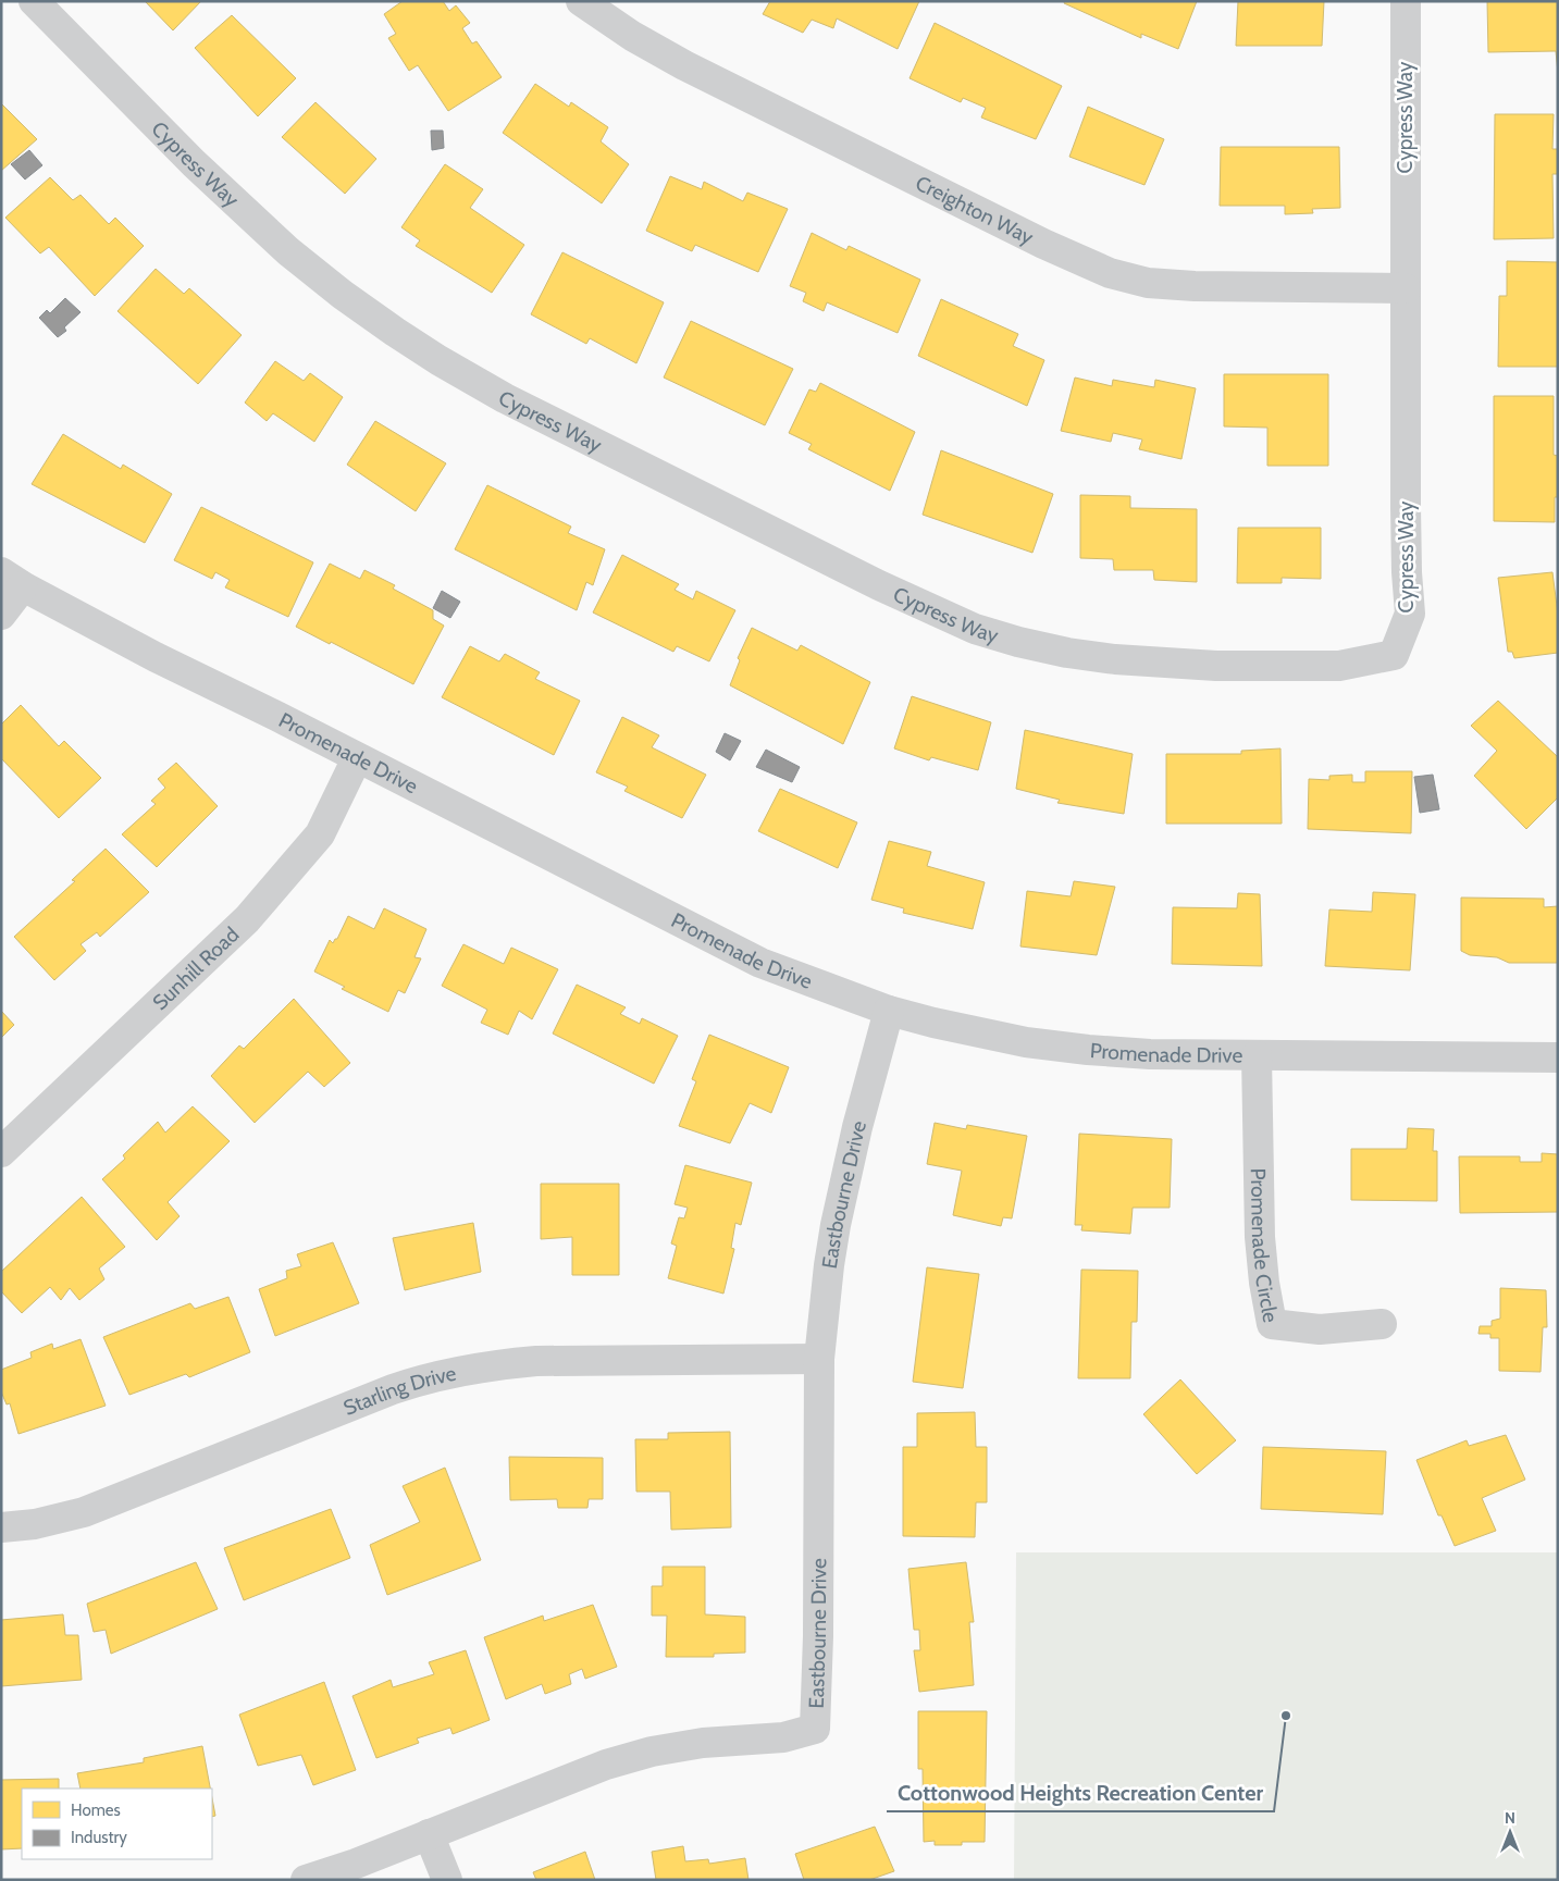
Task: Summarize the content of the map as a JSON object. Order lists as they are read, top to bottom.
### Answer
{
  "streets": {
    "street": [
      "Cypress Way",
      "Creighton Way",
      "Promenade Drive",
      "Sunhill Road",
      "Eastbourne Drive",
      "Promenade Circle",
      "Starling Drive"
    ]
  },
  "crossings": [
    ["Cypress Way", "Creighton Way"],
    ["Promenade Drive", "Sunhill Road"],
    ["Promenade Drive", "Eastbourne Drive"],
    ["Promenade Drive", "Promenade Circle"],
    ["Eastbourne Drive", "Starling Drive"]
  ],
  "places": ["Cottonwood Heights Recreation Center"],
  "legend": ["Homes", "Industry"],
  "north": "top"
}
